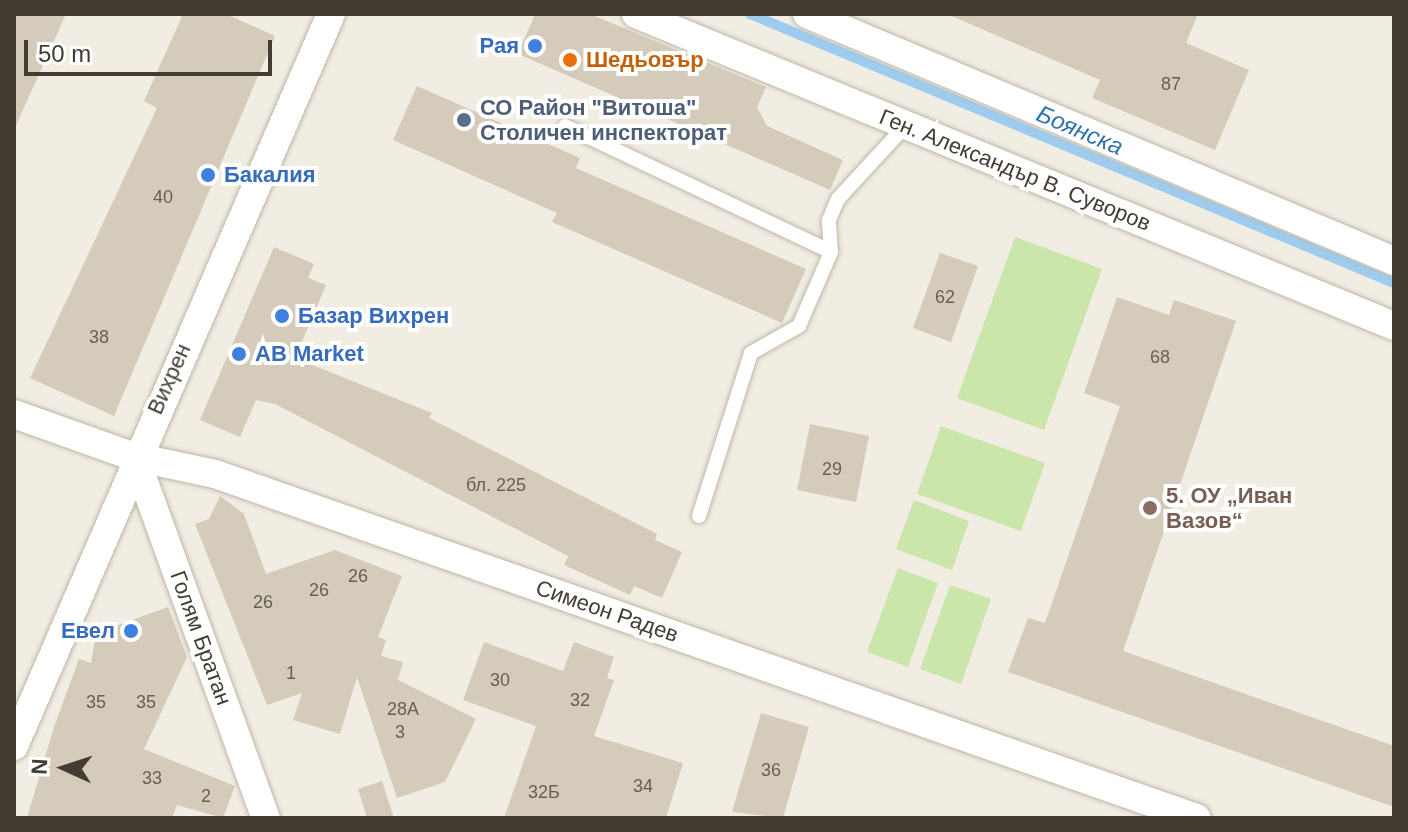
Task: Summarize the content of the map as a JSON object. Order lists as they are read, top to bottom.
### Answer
{
  "streets": {
    "street": [
      "Ген. Александър В. Суворов",
      "Вихрен",
      "Симеон Радев",
      "Голям Братан"
    ]
  },
  "crossings": [
    ["Вихрен", "Симеон Радев"],
    ["Вихрен", "Голям Братан"],
    ["Симеон Радев", "Голям Братан"]
  ],
  "water": ["Боянска"],
  "places": [
    "Рая",
    "Шедьовър",
    "СО Район \"Витоша\" Столичен инспекторат",
    "Бакалия",
    "Базар Вихрен",
    "AB Market",
    "5. ОУ „Иван Вазов“",
    "Евел"
  ],
  "house_numbers": [
    "87",
    "40",
    "62",
    "38",
    "68",
    "29",
    "бл. 225",
    "26",
    "26",
    "26",
    "1",
    "30",
    "32",
    "35",
    "35",
    "28А",
    "3",
    "36",
    "33",
    "34",
    "32Б",
    "2"
  ],
  "scale_bar": "50 m",
  "north": "left"
}
